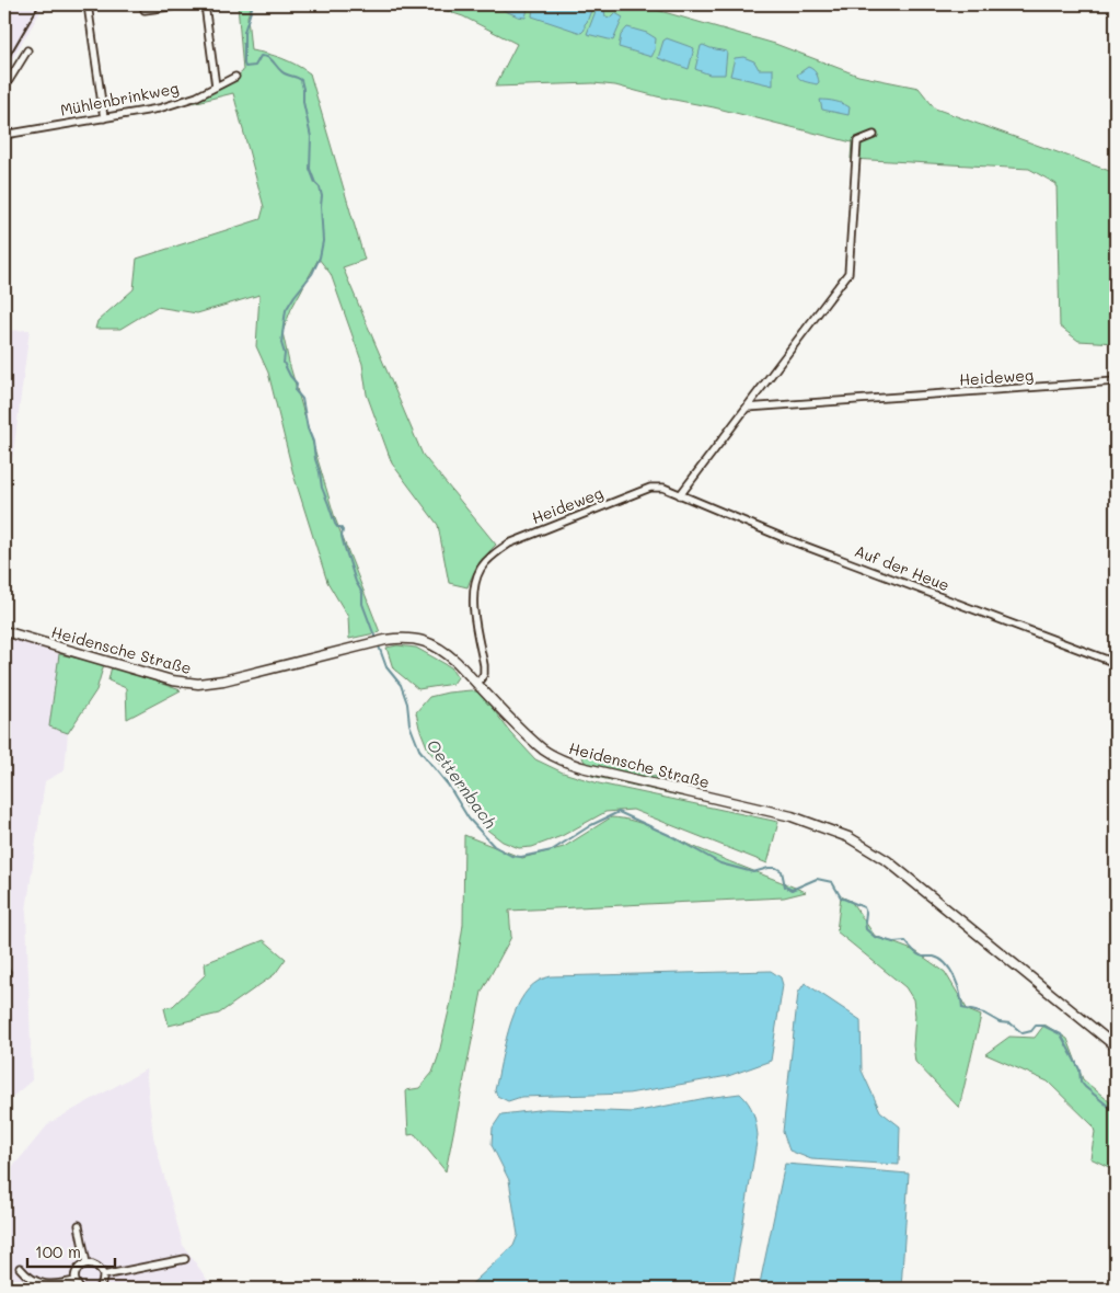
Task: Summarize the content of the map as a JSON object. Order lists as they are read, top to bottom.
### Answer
{
  "streets": {
    "main road": ["Heidensche Straße"],
    "street": ["Mühlenbrinkweg", "Heideweg", "Auf der Heue"]
  },
  "crossings": [
    ["Heideweg", "Auf der Heue"],
    ["Heideweg", "Heidensche Straße"]
  ],
  "water": ["Oetternbach"],
  "scale_bar": "100 m"
}
